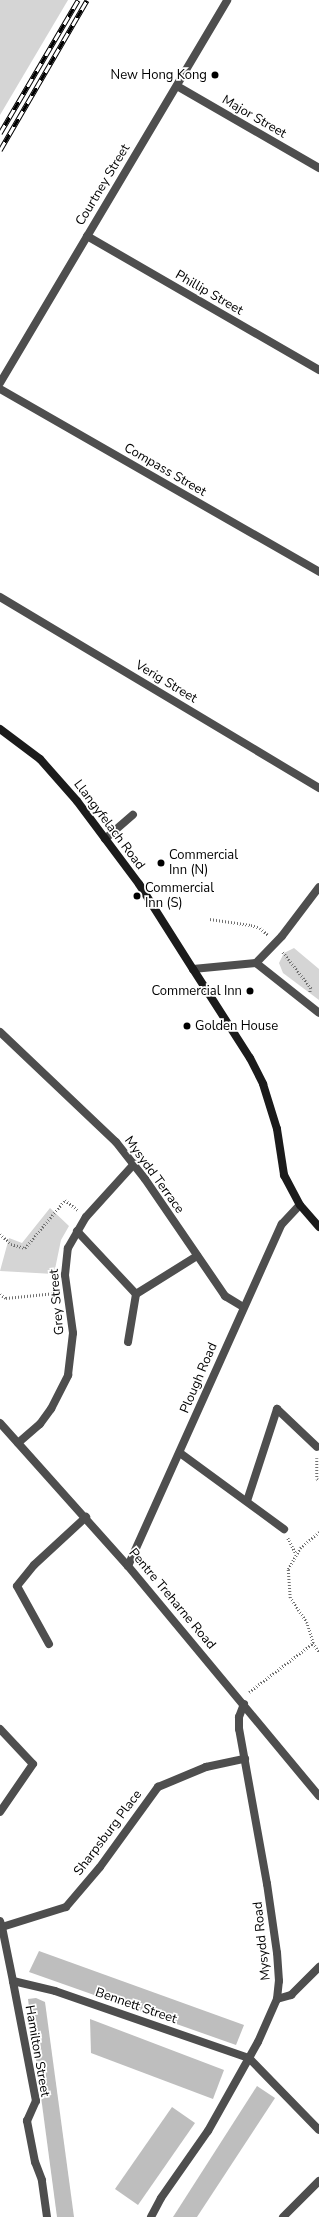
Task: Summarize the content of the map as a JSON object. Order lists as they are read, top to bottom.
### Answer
{
  "streets": {
    "main road": ["Llangyfelach Road"],
    "street": [
      "Major Street",
      "Courtney Street",
      "Phillip Street",
      "Compass Street",
      "Verig Street",
      "Mysydd Terrace",
      "Grey Street",
      "Plough Road",
      "Pentre Treharne Road",
      "Sharpsburg Place",
      "Mysydd Road",
      "Bennett Street",
      "Hamilton Street"
    ]
  },
  "crossings": [
    ["Major Street", "Courtney Street"],
    ["Courtney Street", "Phillip Street"],
    ["Llangyfelach Road", "Plough Road"],
    ["Mysydd Terrace", "Grey Street"],
    ["Mysydd Terrace", "Plough Road"],
    ["Grey Street", "Pentre Treharne Road"],
    ["Plough Road", "Pentre Treharne Road"],
    ["Pentre Treharne Road", "Mysydd Road"],
    ["Sharpsburg Place", "Mysydd Road"],
    ["Sharpsburg Place", "Hamilton Street"],
    ["Mysydd Road", "Bennett Street"],
    ["Bennett Street", "Hamilton Street"]
  ],
  "places": [
    "New Hong Kong",
    "Commercial Inn (N)",
    "Commercial Inn (S)",
    "Commercial Inn",
    "Golden House"
  ]
}
